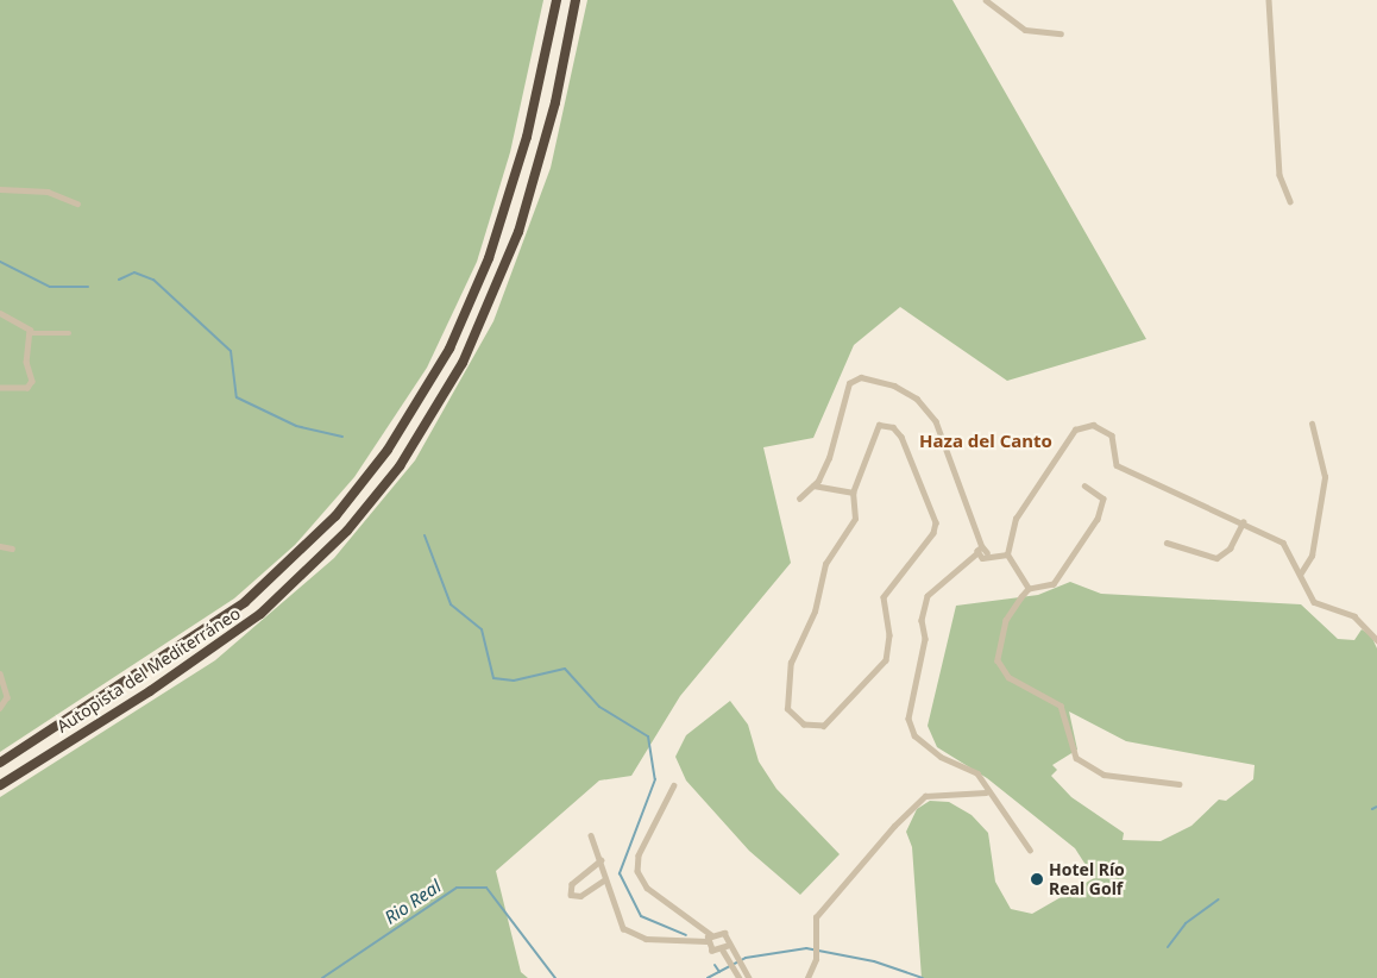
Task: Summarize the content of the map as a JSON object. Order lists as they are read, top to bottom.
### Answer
{
  "streets": {
    "highway": ["Autopista del Mediterráneo"]
  },
  "districts": ["Haza del Canto"],
  "water": ["Rio Real"],
  "places": ["Hotel Río Real Golf"]
}
